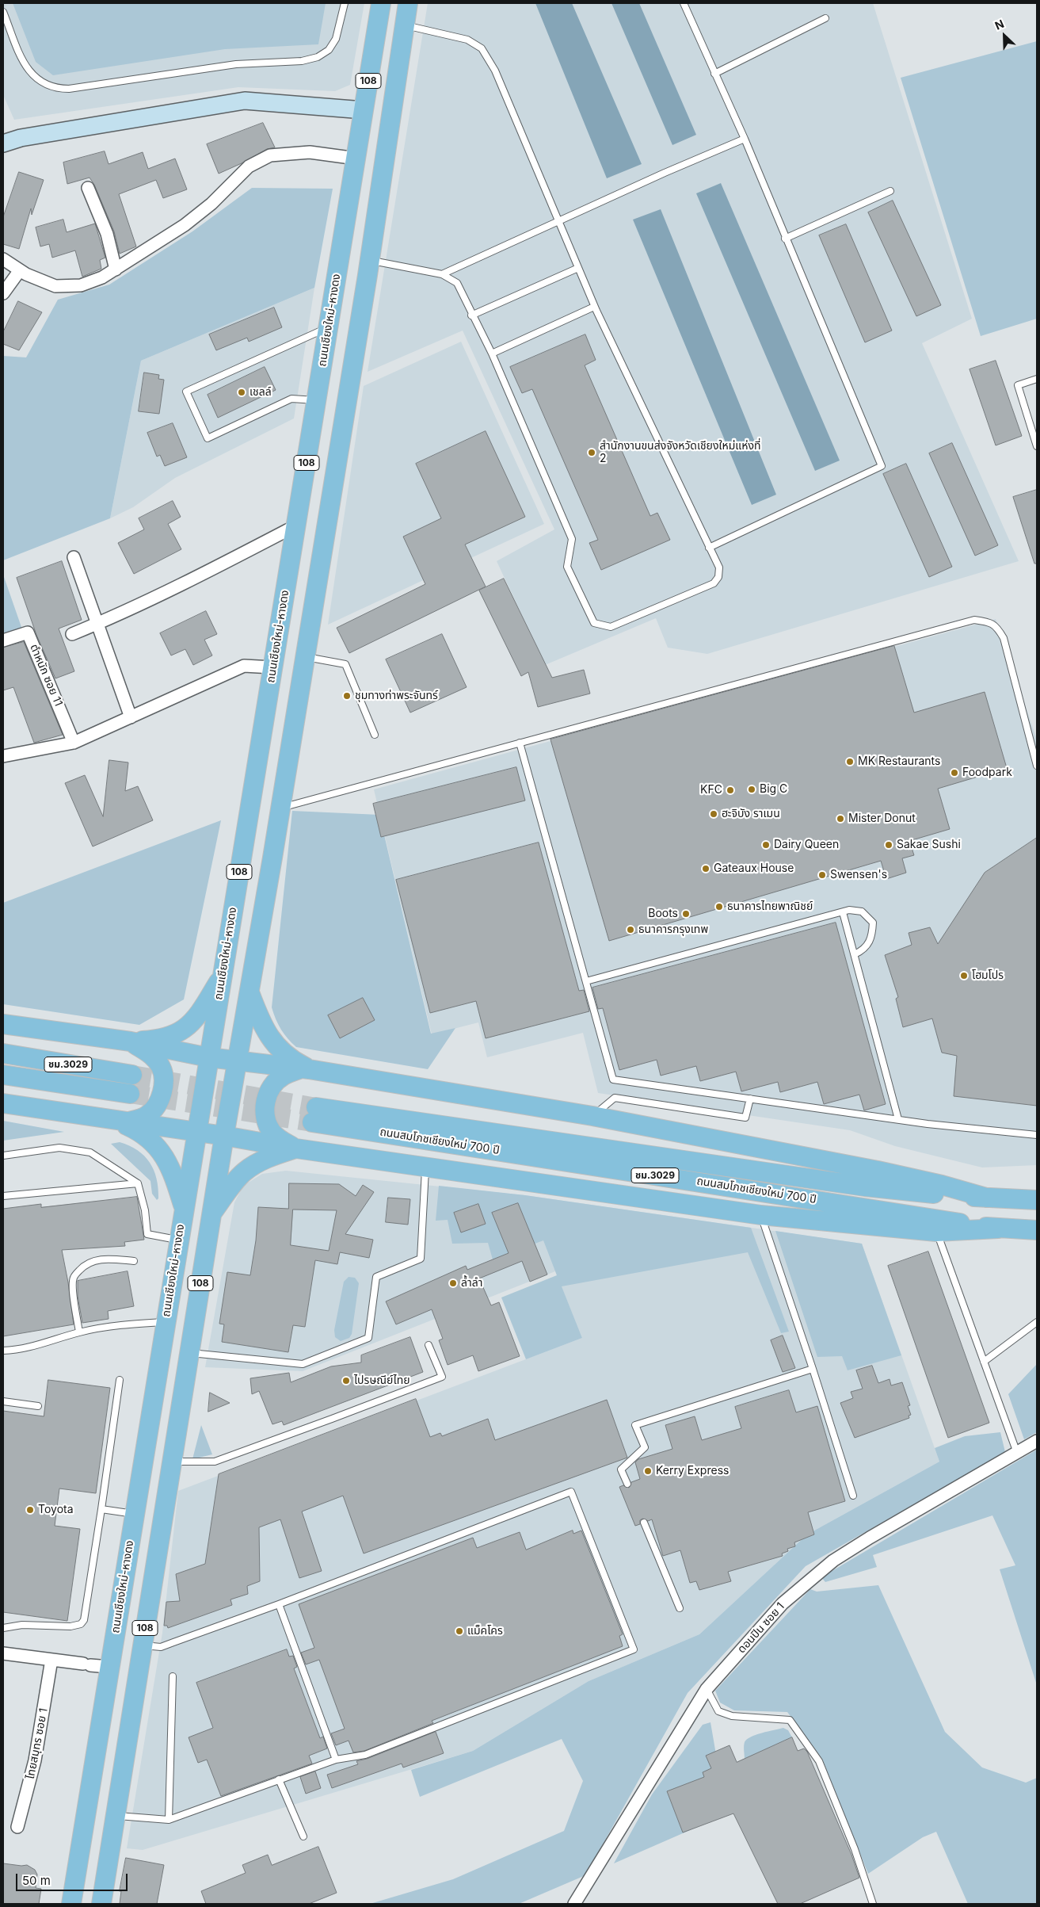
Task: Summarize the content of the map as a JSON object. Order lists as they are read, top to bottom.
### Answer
{
  "streets": {
    "main road": [
      "108",
      "ถนนเชียงใหม่-หางดง",
      "ชม.3029",
      "ถนนสมโภชเชียงใหม่ 700 ปี"
    ],
    "street": ["ตำหนัก ซอย 11", "ดอนปิน ซอย 1", "ไทยสมุทร ซอย 1"]
  },
  "places": [
    "เชลล์",
    "สำนักงานขนส่งจังหวัดเชียงใหม่แห่งที่ 2",
    "ชุมทางท่าพระจันทร์",
    "MK Restaurants",
    "Foodpark",
    "Big C",
    "KFC",
    "ฮะจิบัง ราเมน",
    "Mister Donut",
    "Dairy Queen",
    "Sakae Sushi",
    "Gateaux House",
    "Swensen's",
    "ธนาคารไทยพาณิชย์",
    "Boots",
    "ธนาคารกรุงเทพ",
    "โฮมโปร",
    "ล้ำลำ",
    "ไปรษณีย์ไทย",
    "Kerry Express",
    "Toyota",
    "แม็คโคร"
  ],
  "scale_bar": "50 m",
  "north": "top left"
}
